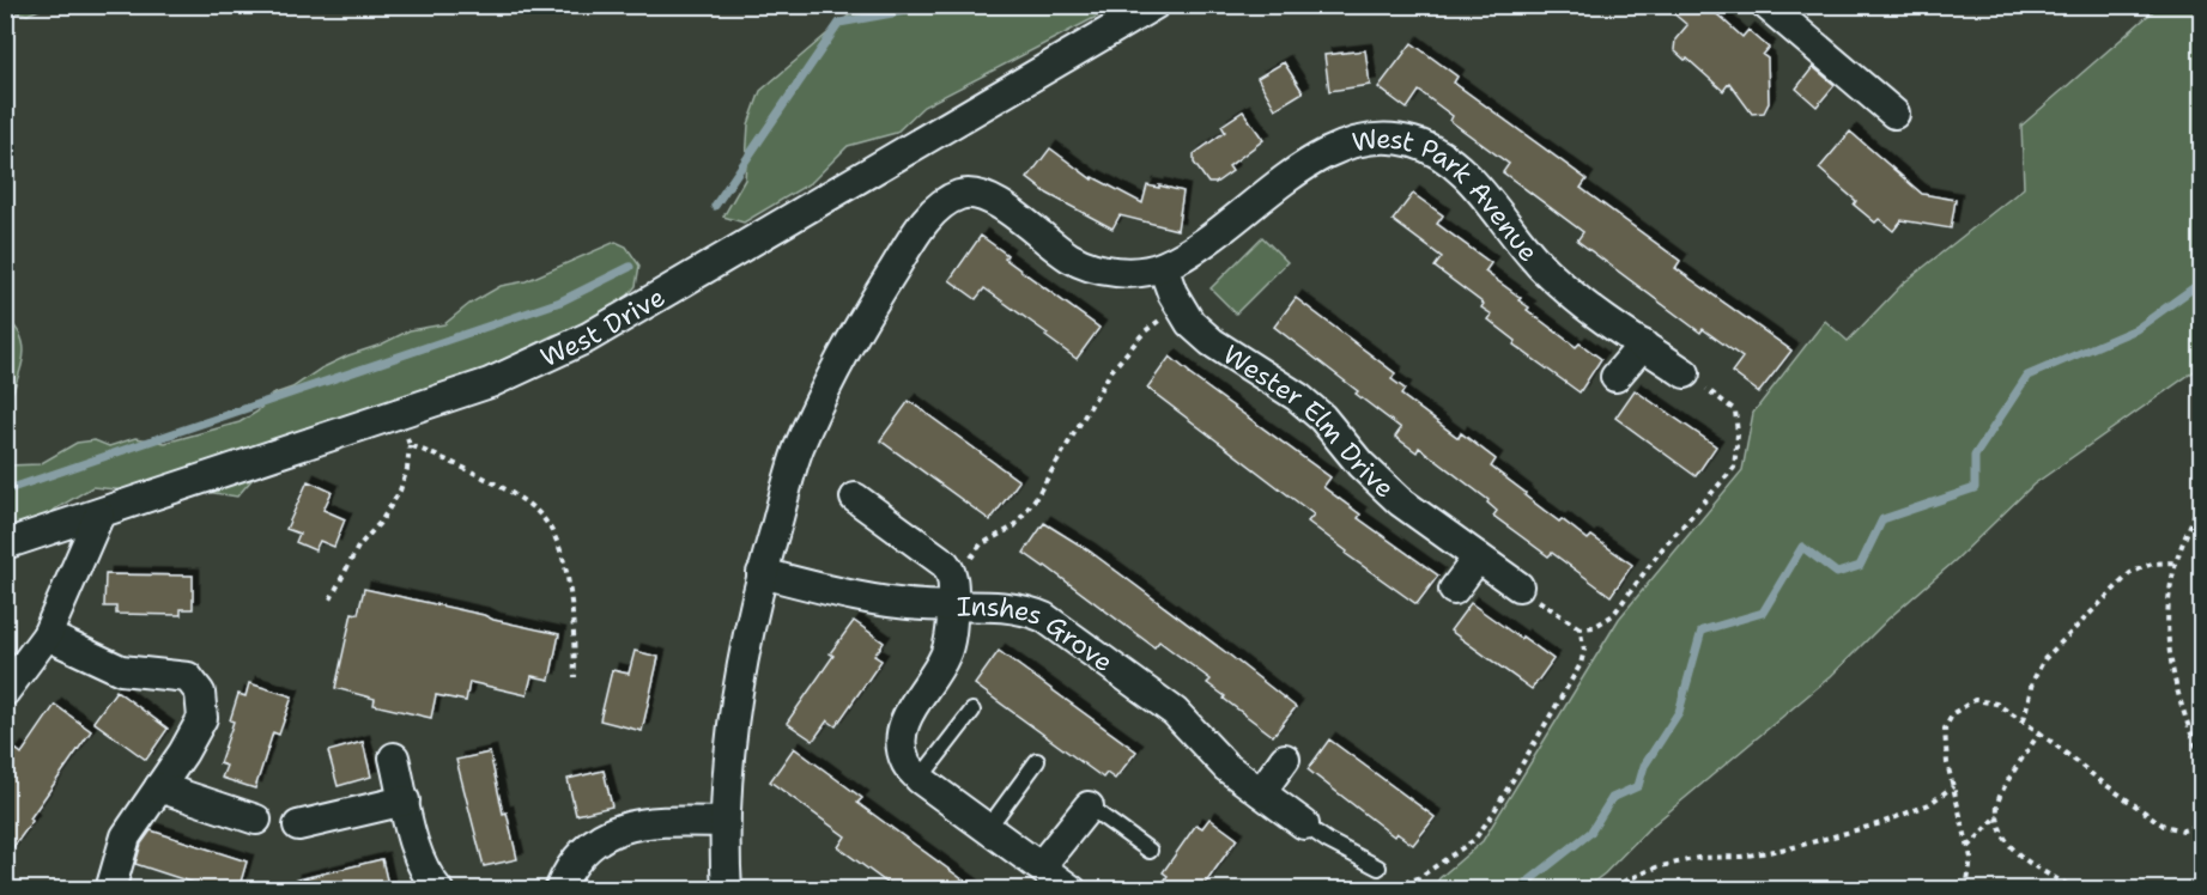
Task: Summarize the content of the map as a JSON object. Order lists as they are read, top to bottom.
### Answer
{
  "streets": {
    "street": [
      "West Park Avenue",
      "West Drive",
      "Wester Elm Drive",
      "Inshes Grove"
    ]
  },
  "crossings": [
    ["West Park Avenue", "Wester Elm Drive"]
  ]
}
